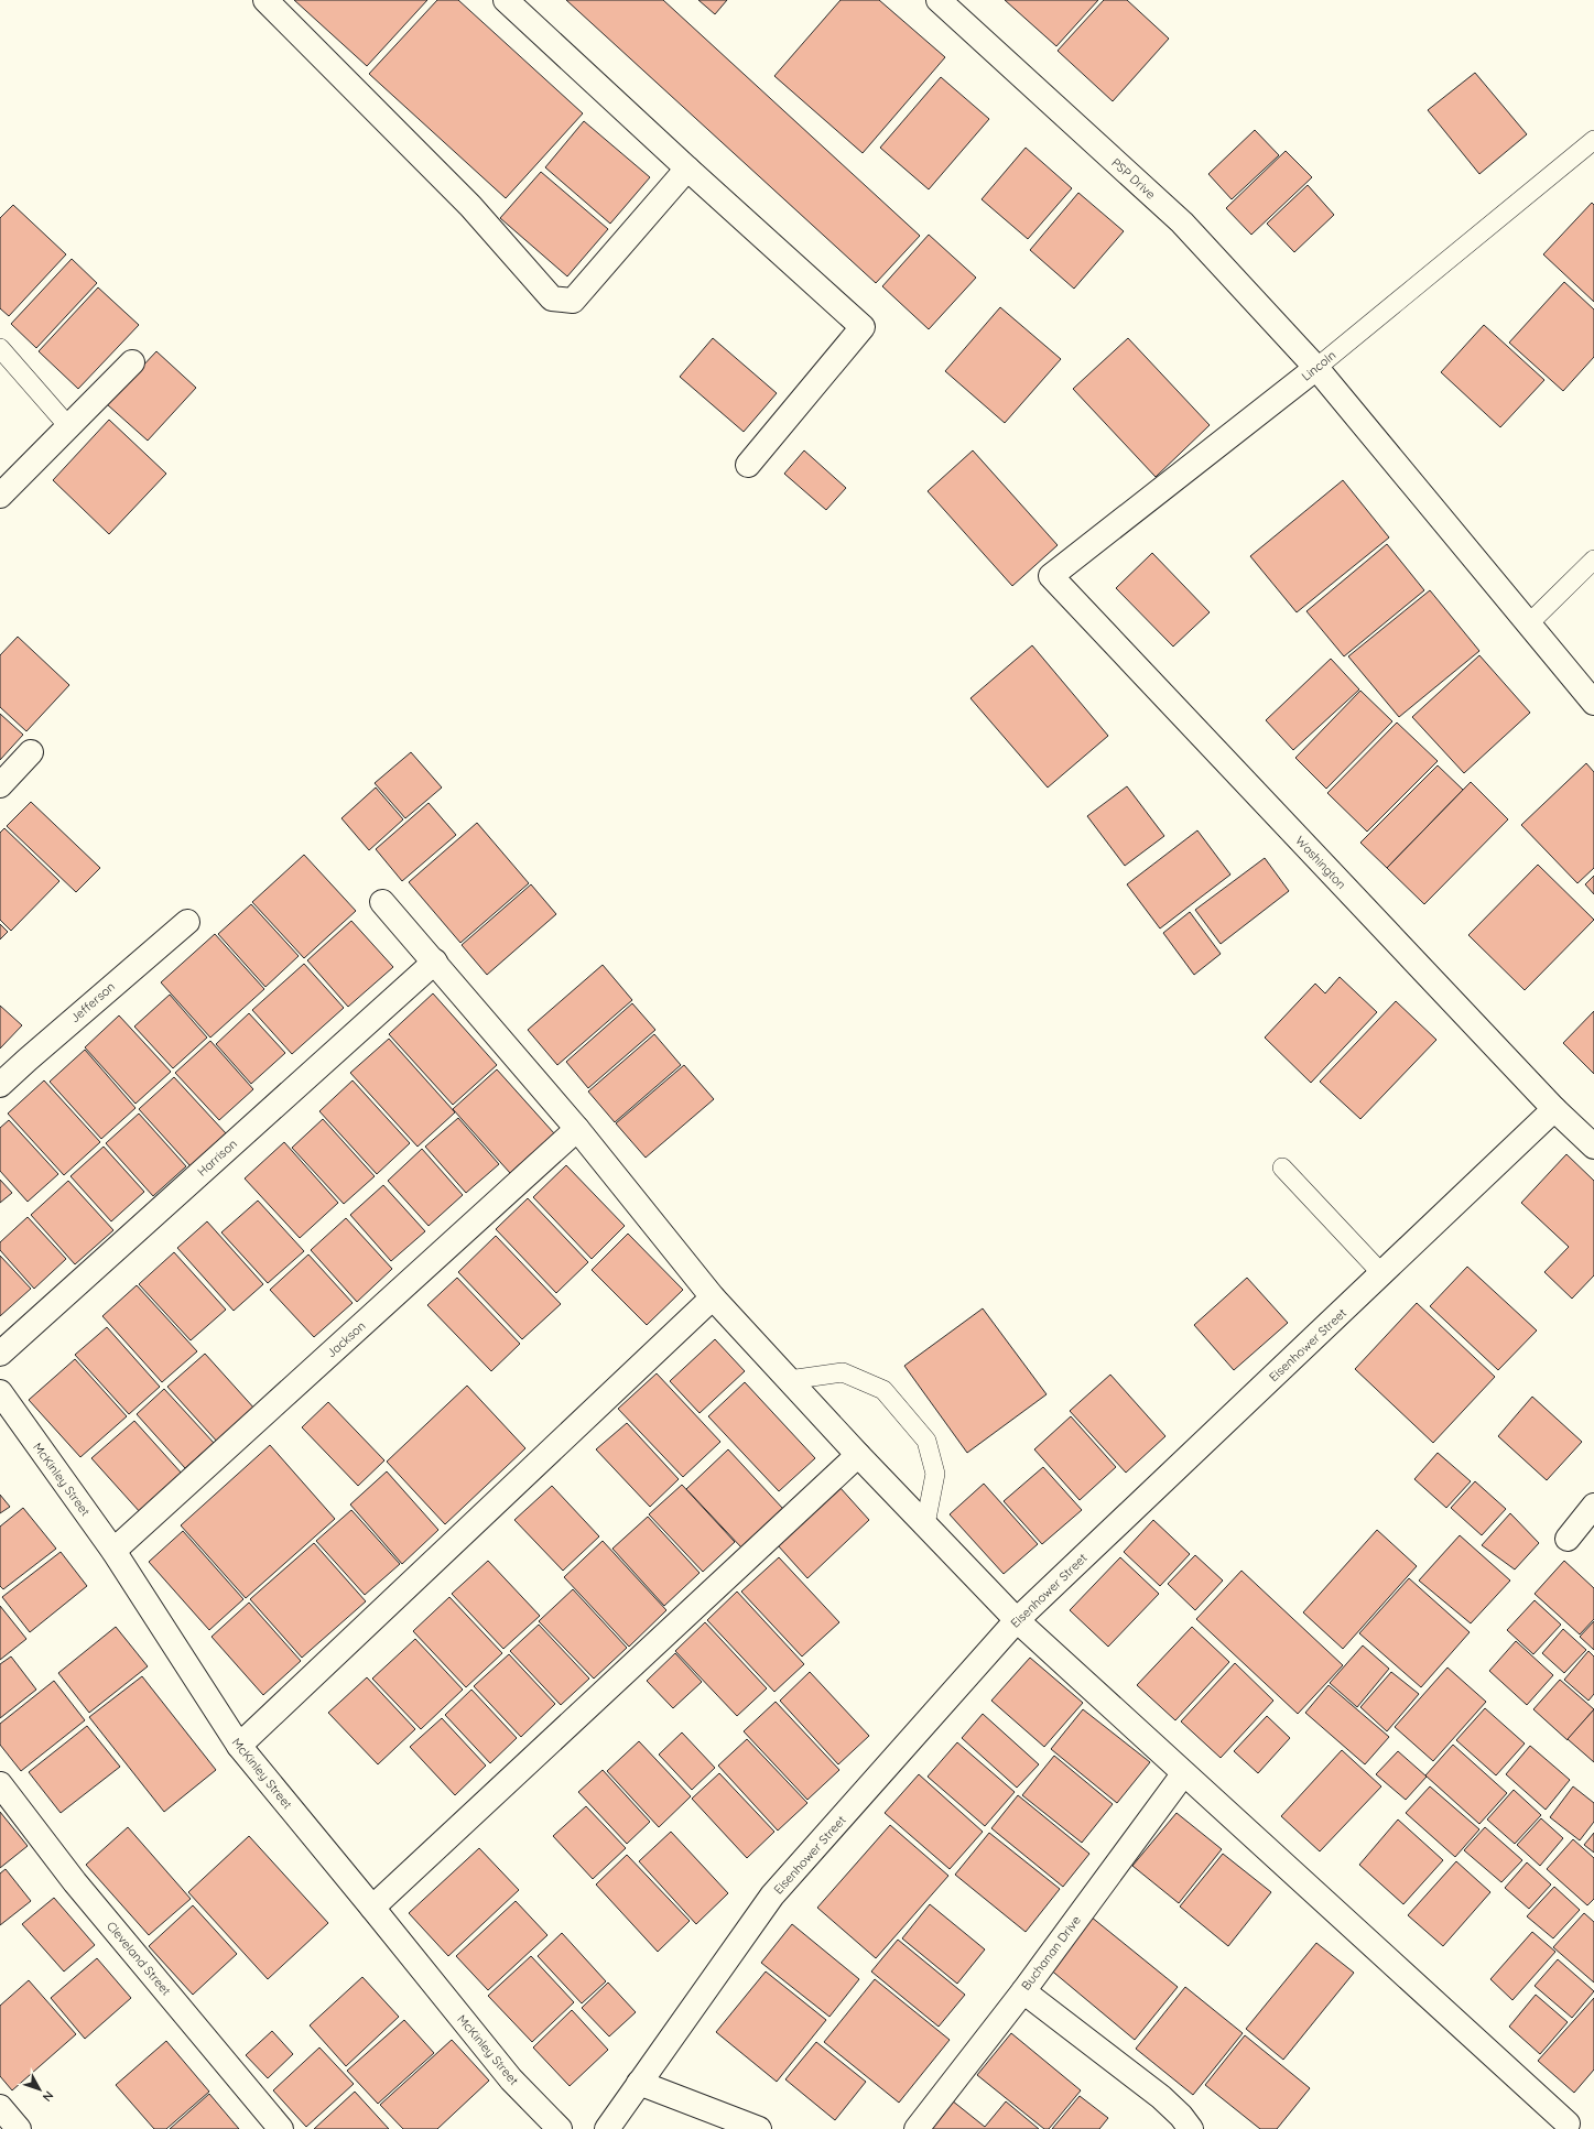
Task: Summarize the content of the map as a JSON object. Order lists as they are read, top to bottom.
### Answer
{
  "streets": {
    "street": [
      "PSP Drive",
      "Lincoln",
      "Washington",
      "Jefferson",
      "Harrison",
      "Jackson",
      "Eisenhower Street",
      "McKinley Street",
      "Buchanan Drive",
      "Cleveland Street"
    ]
  },
  "crossings": [
    ["PSP Drive", "Lincoln"],
    ["Lincoln", "Washington"],
    ["Washington", "Eisenhower Street"],
    ["Jackson", "McKinley Street"]
  ],
  "north": "bottom right"
}
